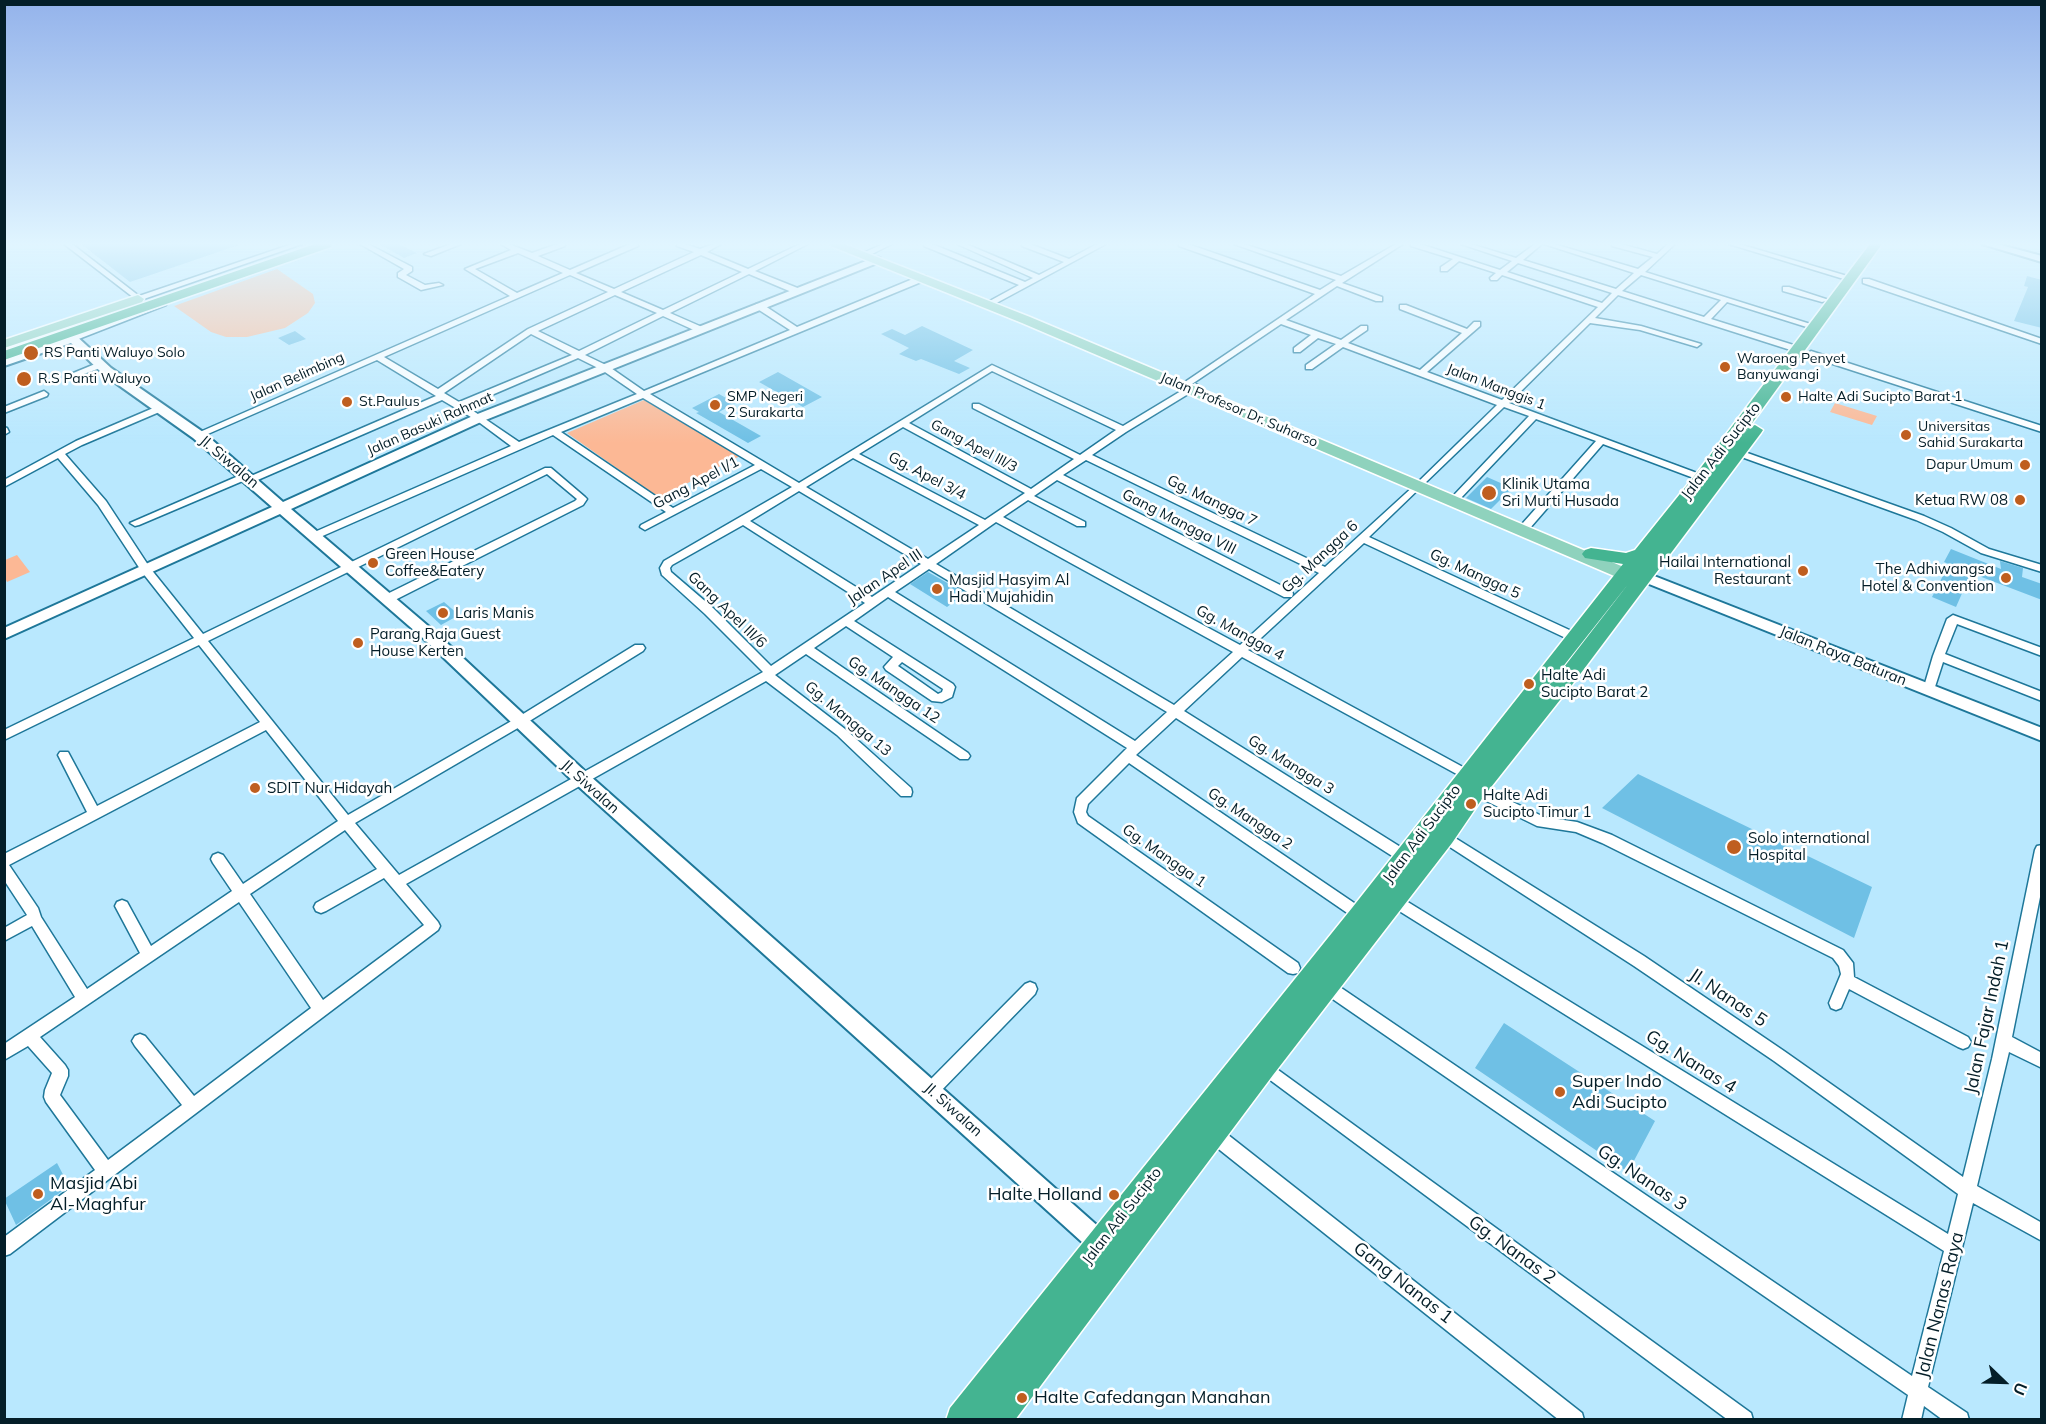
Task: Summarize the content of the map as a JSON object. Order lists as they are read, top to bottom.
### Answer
{
  "streets": {
    "highway": ["Jalan Adi Sucipto"],
    "main road": ["Jalan Profesor Dr. Suharso"],
    "street": [
      "Jalan Belimbing",
      "Jalan Manggis 1",
      "Jalan Basuki Rahmat",
      "Gang Apel III/3",
      "Jl. Siwalan",
      "Gg. Apel 3/4",
      "Gang Apel I/1",
      "Gg. Mangga 7",
      "Gang Mangga VIII",
      "Gg. Mangga 6",
      "Gg. Mangga 5",
      "Jalan Apel III",
      "Gang Apel III/6",
      "Gg. Mangga 4",
      "Jalan Raya Baturan",
      "Gg. Mangga 12",
      "Gg. Mangga 13",
      "Gg. Mangga 3",
      "Gg. Mangga 2",
      "Gg. Mangga 1",
      "Jl. Nanas 5",
      "Jalan Fajar Indah 1",
      "Gg. Nanas 4",
      "Gg. Nanas 3",
      "Gg. Nanas 2",
      "Gang Nanas 1",
      "Jalan Nanas Raya"
    ]
  },
  "crossings": [
    ["Jalan Belimbing", "Jl. Siwalan"],
    ["Jalan Manggis 1", "Jalan Adi Sucipto"],
    ["Jalan Manggis 1", "Gg. Mangga 6"],
    ["Jalan Manggis 1", "Jalan Apel III"],
    ["Jalan Profesor Dr. Suharso", "Jalan Adi Sucipto"],
    ["Jalan Profesor Dr. Suharso", "Gg. Mangga 6"],
    ["Jalan Profesor Dr. Suharso", "Jalan Apel III"],
    ["Jalan Profesor Dr. Suharso", "Jalan Raya Baturan"],
    ["Jalan Basuki Rahmat", "Jl. Siwalan"],
    ["Jalan Basuki Rahmat", "Gg. Mangga 3"],
    ["Gang Apel III/3", "Jalan Apel III"],
    ["Jalan Adi Sucipto", "Jl. Siwalan"],
    ["Jalan Adi Sucipto", "Gg. Mangga 5"],
    ["Jalan Adi Sucipto", "Gg. Mangga 4"],
    ["Jalan Adi Sucipto", "Jalan Raya Baturan"],
    ["Jalan Adi Sucipto", "Gg. Mangga 3"],
    ["Jalan Adi Sucipto", "Gg. Mangga 2"],
    ["Jalan Adi Sucipto", "Jl. Nanas 5"],
    ["Jalan Adi Sucipto", "Gg. Nanas 4"],
    ["Jalan Adi Sucipto", "Gg. Nanas 3"],
    ["Jalan Adi Sucipto", "Gg. Nanas 2"],
    ["Jalan Adi Sucipto", "Gang Nanas 1"],
    ["Jl. Siwalan", "Jalan Apel III"],
    ["Gg. Apel 3/4", "Jalan Apel III"],
    ["Gg. Apel 3/4", "Gg. Mangga 4"],
    ["Gang Apel I/1", "Gg. Mangga 3"],
    ["Gg. Mangga 7", "Gg. Mangga 6"],
    ["Gg. Mangga 7", "Jalan Apel III"],
    ["Gang Mangga VIII", "Jalan Apel III"],
    ["Gg. Mangga 6", "Gg. Mangga 5"],
    ["Gg. Mangga 6", "Gg. Mangga 4"],
    ["Gg. Mangga 6", "Gg. Mangga 3"],
    ["Gg. Mangga 6", "Gg. Mangga 2"],
    ["Gg. Mangga 6", "Gg. Mangga 1"],
    ["Jalan Apel III", "Gang Apel III/6"],
    ["Jalan Apel III", "Gg. Mangga 4"],
    ["Jalan Apel III", "Gg. Mangga 12"],
    ["Jalan Apel III", "Gg. Mangga 13"],
    ["Jalan Apel III", "Gg. Mangga 3"],
    ["Jalan Apel III", "Gg. Mangga 2"],
    ["Gang Apel III/6", "Gg. Mangga 13"],
    ["Gg. Mangga 2", "Gg. Mangga 1"],
    ["Jl. Nanas 5", "Jalan Fajar Indah 1"],
    ["Jl. Nanas 5", "Jalan Nanas Raya"],
    ["Jalan Fajar Indah 1", "Jalan Nanas Raya"],
    ["Gg. Nanas 4", "Jalan Nanas Raya"],
    ["Gg. Nanas 3", "Jalan Nanas Raya"]
  ],
  "places": [
    "RS Panti Waluyo Solo",
    "Waroeng Penyet Banyuwangi",
    "R.S Panti Waluyo",
    "Halte Adi Sucipto Barat 1",
    "St.Paulus",
    "SMP Negeri 2 Surakarta",
    "Universitas Sahid Surakarta",
    "Dapur Umum",
    "Klinik Utama Sri Murti Husada",
    "Ketua RW 08",
    "Green House Coffee&Eatery",
    "Hailai International Restaurant",
    "The Adhiwangsa Hotel & Convention",
    "Masjid Hasyim Al Hadi Mujahidin",
    "Laris Manis",
    "Parang Raja Guest House Kerten",
    "Halte Adi Sucipto Barat 2",
    "SDIT Nur Hidayah",
    "Halte Adi Sucipto Timur 1",
    "Solo international Hospital",
    "Super Indo Adi Sucipto",
    "Masjid Abi Al-Maghfur",
    "Halte Holland",
    "Halte Cafedangan Manahan"
  ],
  "north": "bottom right"
}
